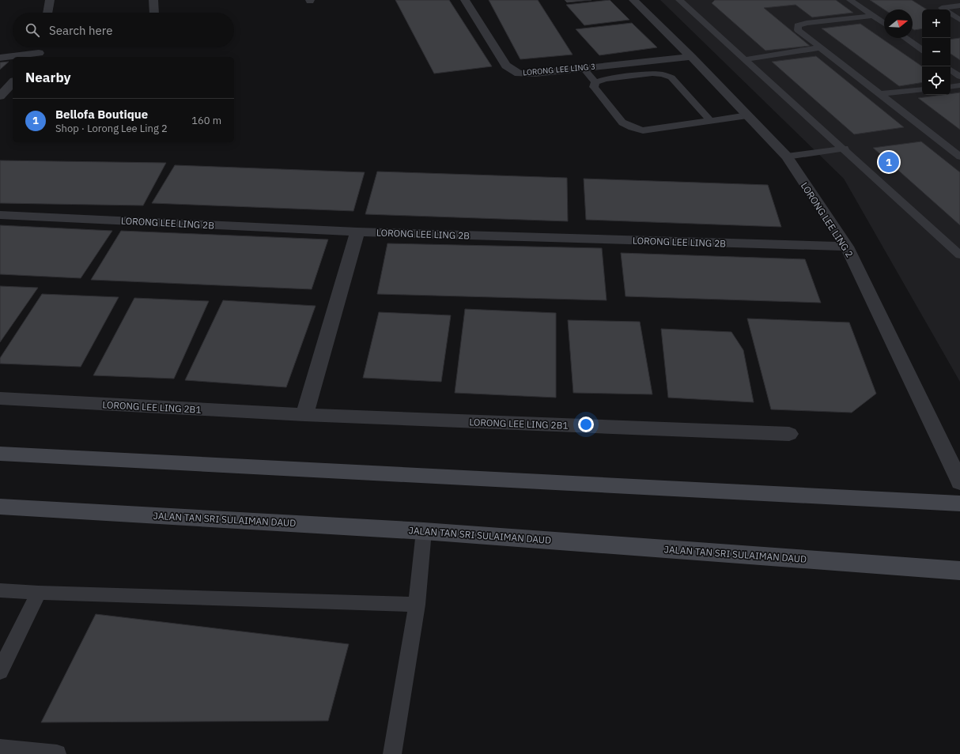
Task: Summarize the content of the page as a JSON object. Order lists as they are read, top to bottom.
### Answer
{
  "streets": {
    "main road": ["JALAN TAN SRI SULAIMAN DAUD"],
    "street": [
      "LORONG LEE LING 3",
      "LORONG LEE LING 2",
      "LORONG LEE LING 2B",
      "LORONG LEE LING 2B1"
    ]
  },
  "crossings": [
    ["LORONG LEE LING 3", "LORONG LEE LING 2"],
    ["LORONG LEE LING 2", "LORONG LEE LING 2B"]
  ],
  "north": "right",
  "page": {
    "map_buttons": ["+", "−"],
    "search": "Search here",
    "heading": "Nearby",
    "list": [
      {
        "mark": "1",
        "name": "Bellofa Boutique",
        "note": "Shop · Lorong Lee Ling 2",
        "value": "160 m"
      }
    ],
    "pins": "1"
  }
}
